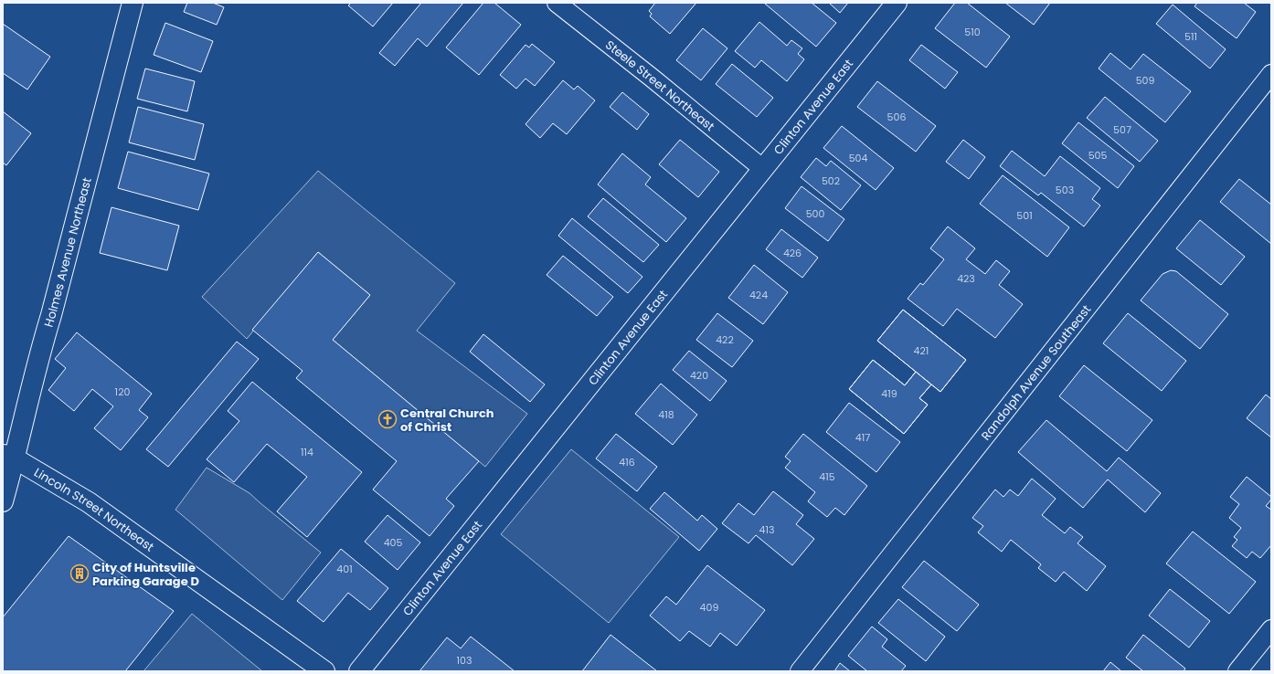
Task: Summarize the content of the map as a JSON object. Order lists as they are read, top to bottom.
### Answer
{
  "streets": {
    "street": [
      "Steele Street Northeast",
      "Clinton Avenue East",
      "Holmes Avenue Northeast",
      "Randolph Avenue Southeast",
      "Lincoln Street Northeast"
    ]
  },
  "crossings": [
    ["Steele Street Northeast", "Clinton Avenue East"],
    ["Holmes Avenue Northeast", "Lincoln Street Northeast"]
  ],
  "places": {
    "church": ["Central Church of Christ"],
    "building": ["City of Huntsville Parking Garage D"]
  },
  "house_numbers": [
    "510",
    "511",
    "509",
    "506",
    "507",
    "505",
    "504",
    "502",
    "503",
    "500",
    "501",
    "426",
    "423",
    "424",
    "422",
    "421",
    "420",
    "120",
    "419",
    "418",
    "417",
    "114",
    "416",
    "415",
    "413",
    "405",
    "401",
    "409",
    "103"
  ]
}
